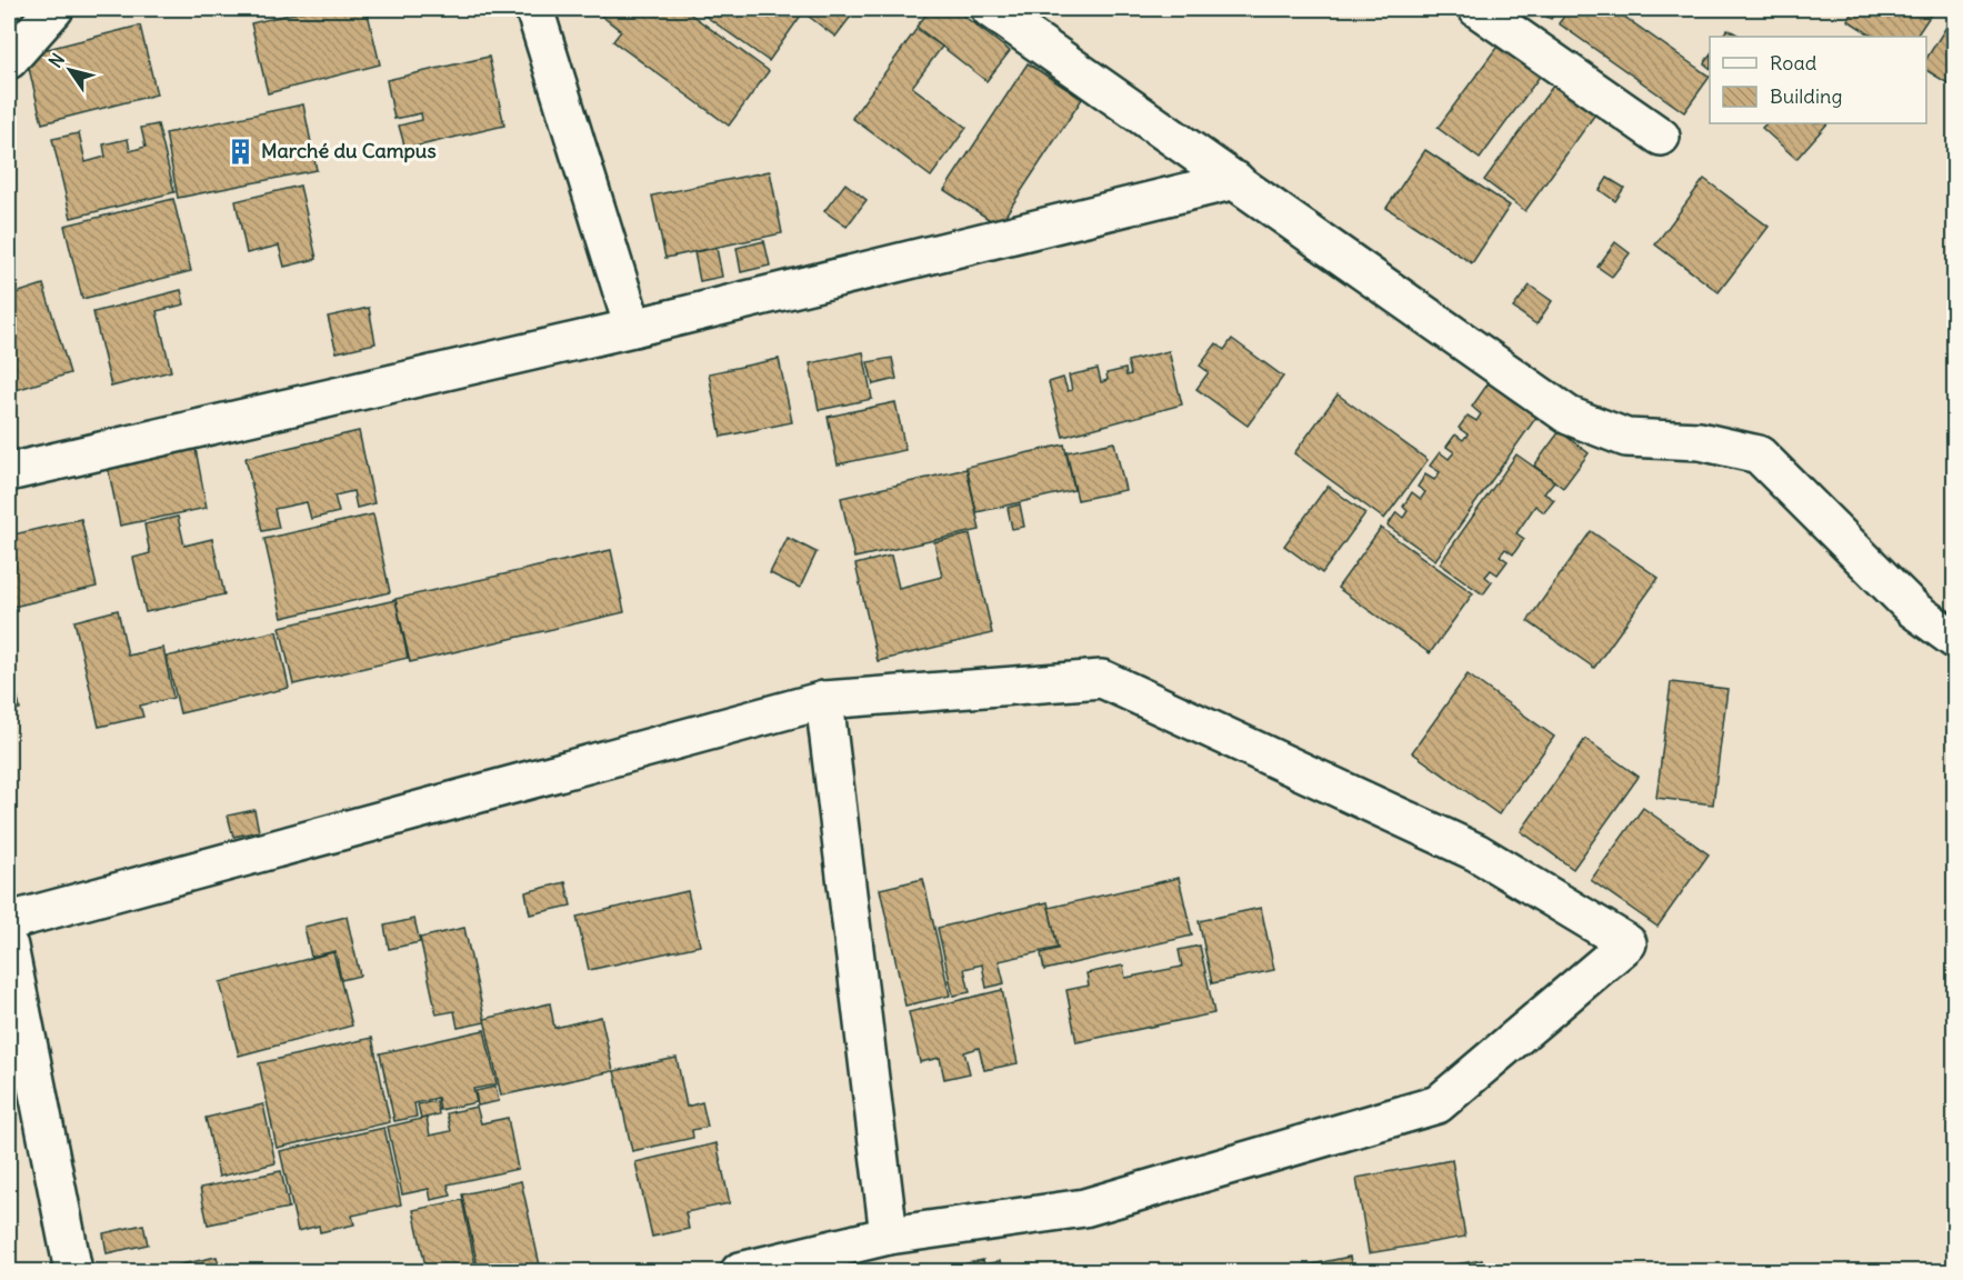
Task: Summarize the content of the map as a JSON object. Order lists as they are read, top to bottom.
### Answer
{
  "places": {
    "building": ["Marché du Campus"]
  },
  "legend": ["Road", "Building"],
  "north": "top left"
}
